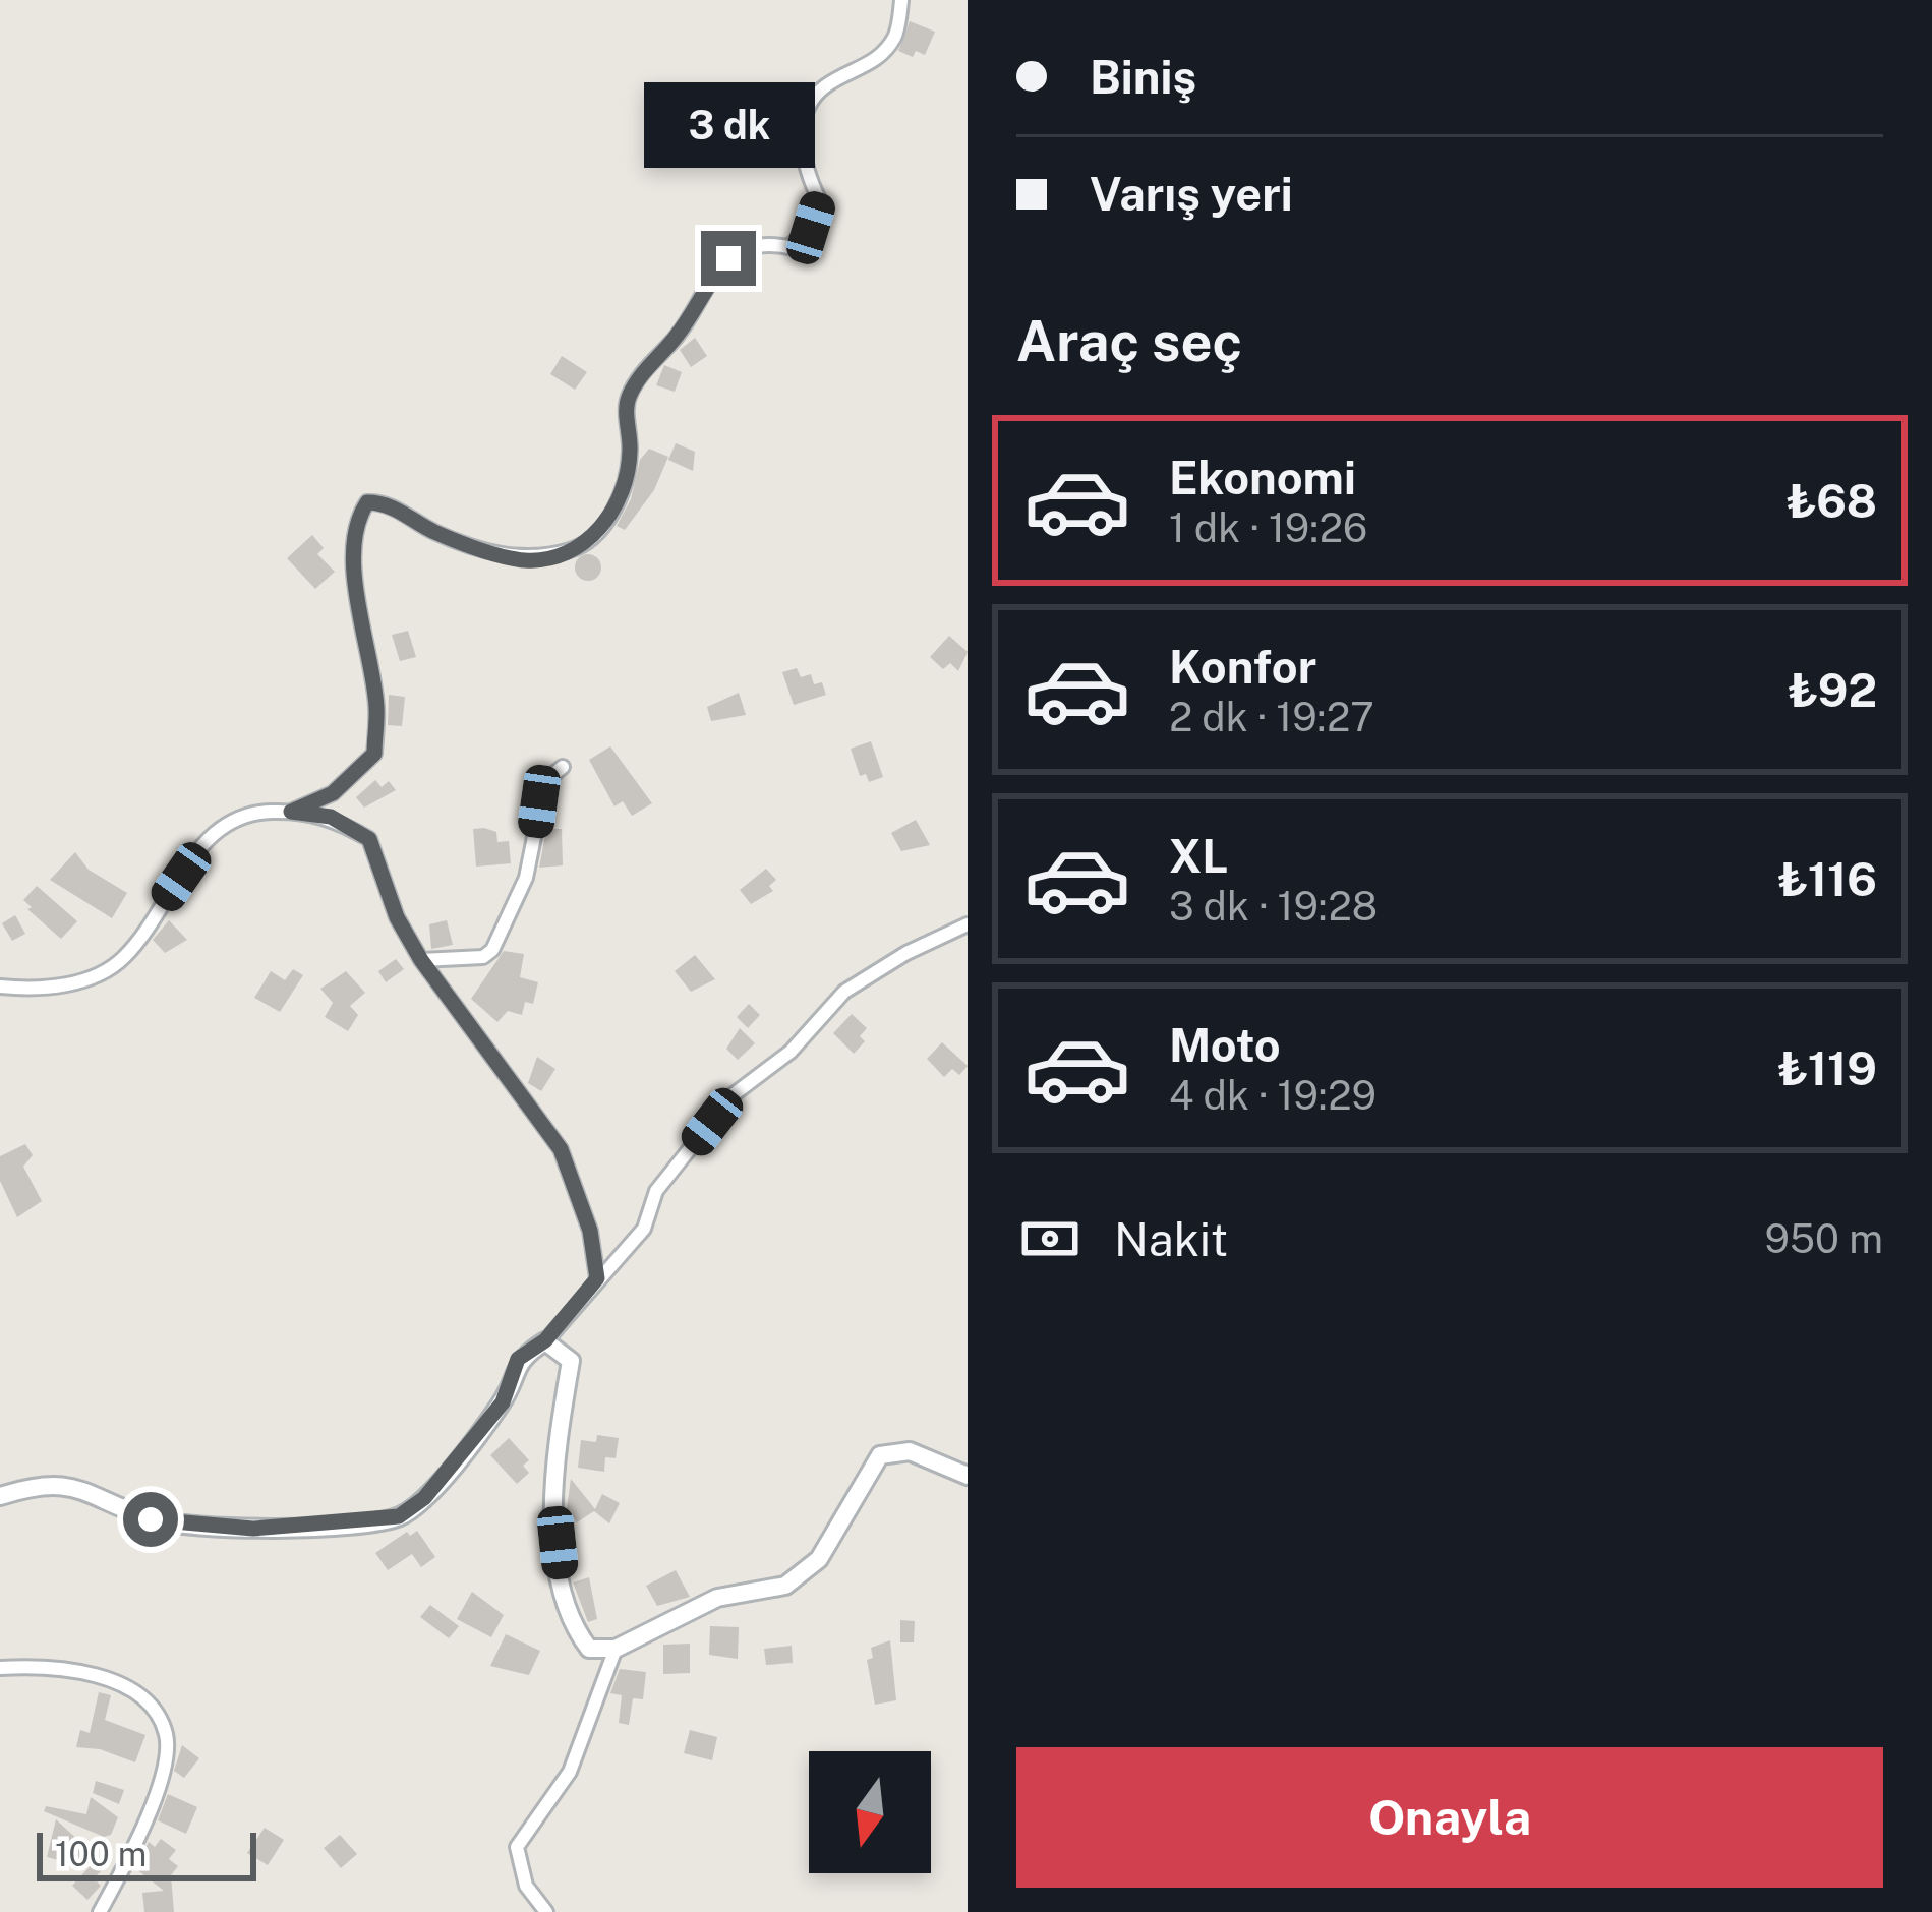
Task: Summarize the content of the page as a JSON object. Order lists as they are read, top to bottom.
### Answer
{
  "scale_bar": "100 m",
  "north": "bottom",
  "page": {
    "banner": ["Biniş", "Varış yeri"],
    "bubble": "3 dk",
    "heading": "Araç seç",
    "list": [
      {
        "name": "Ekonomi",
        "note": "1 dk · 19:26",
        "value": "₺68"
      },
      {
        "name": "Konfor",
        "note": "2 dk · 19:27",
        "value": "₺92"
      },
      {
        "name": "XL",
        "note": "3 dk · 19:28",
        "value": "₺116"
      },
      {
        "name": "Moto",
        "note": "4 dk · 19:29",
        "value": "₺119"
      }
    ],
    "pay": ["Nakit", "950 m"],
    "buttons": "Onayla",
    "scale": "100 m"
  }
}
